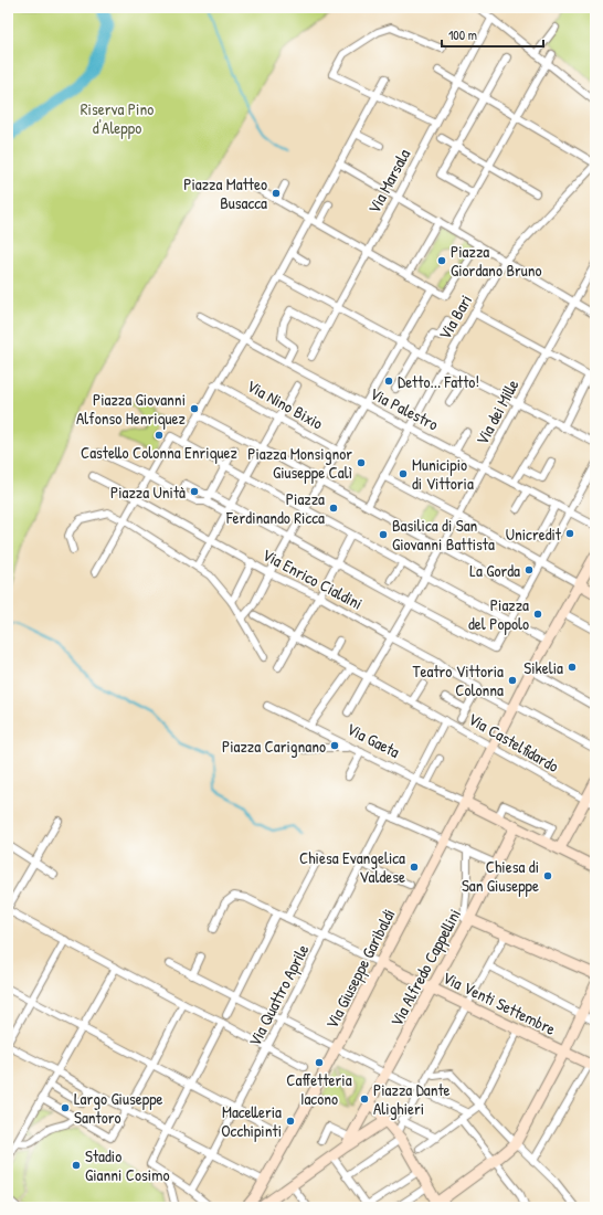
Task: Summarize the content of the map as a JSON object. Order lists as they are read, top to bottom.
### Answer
{
  "streets": {
    "main road": ["Via Alfredo Cappellini", "Via Giuseppe Garibaldi", "Via Venti Settembre"],
    "street": [
      "Via Marsala",
      "Via Bari",
      "Via Nino Bixio",
      "Via Palestro",
      "Via dei Mille",
      "Via Enrico Cialdini",
      "Via Gaeta",
      "Via Castelfidardo",
      "Via Quattro Aprile"
    ]
  },
  "crossings": [
    ["Via Bari", "Via Palestro"],
    ["Via Palestro", "Via dei Mille"],
    ["Via dei Mille", "Via Enrico Cialdini"],
    ["Via dei Mille", "Via Castelfidardo"],
    ["Via Enrico Cialdini", "Via Giuseppe Garibaldi"],
    ["Via Gaeta", "Via Giuseppe Garibaldi"],
    ["Via Castelfidardo", "Via Giuseppe Garibaldi"],
    ["Via Alfredo Cappellini", "Via Venti Settembre"],
    ["Via Giuseppe Garibaldi", "Via Venti Settembre"],
    ["Via Quattro Aprile", "Via Venti Settembre"]
  ],
  "parks": ["Riserva Pino d'Aleppo"],
  "places": [
    "Piazza Matteo Busacca",
    "Piazza Giordano Bruno",
    "Detto... Fatto!",
    "Piazza Giovanni Alfonso Henriquez",
    "Castello Colonna Enriquez",
    "Piazza Monsignor Giuseppe Calì",
    "Municipio di Vittoria",
    "Piazza Unità",
    "Piazza Ferdinando Ricca",
    "Unicredit",
    "Basilica di San Giovanni Battista",
    "La Gorda",
    "Piazza del Popolo",
    "Sikelia",
    "Teatro Vittoria Colonna",
    "Piazza Carignano",
    "Chiesa Evangelica Valdese",
    "Chiesa di San Giuseppe",
    "Caffetteria Iacono",
    "Piazza Dante Alighieri",
    "Largo Giuseppe Santoro",
    "Macelleria Occhipinti",
    "Stadio Gianni Cosimo"
  ],
  "scale_bar": "100 m"
}
